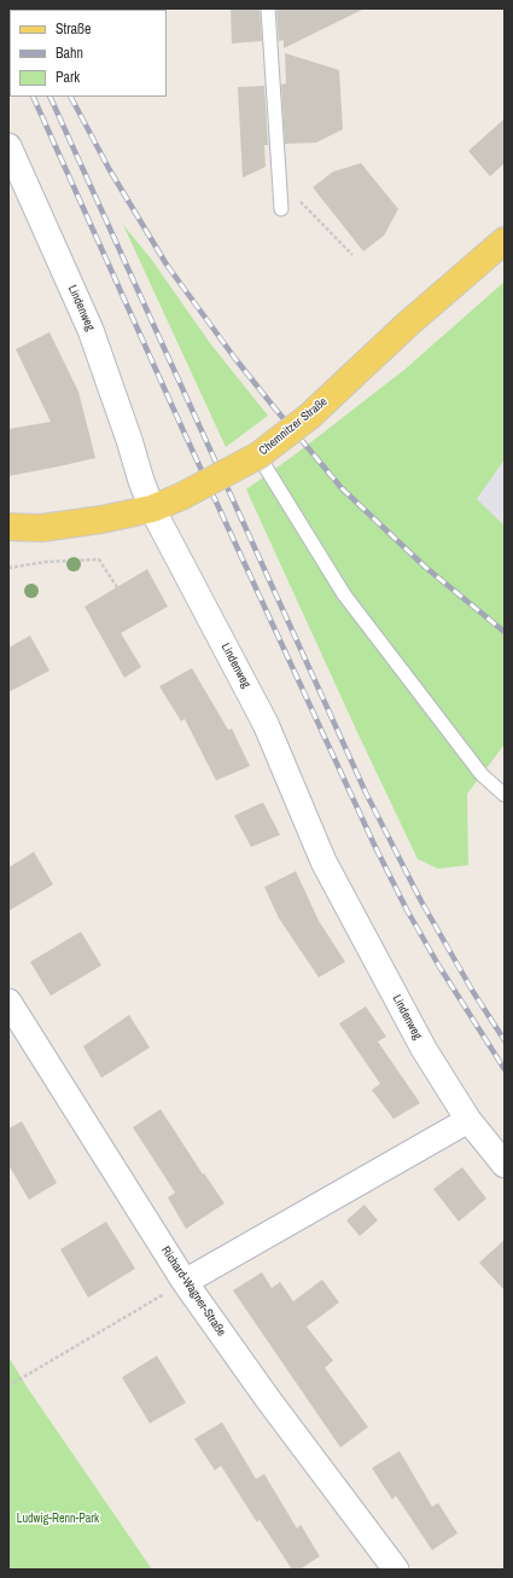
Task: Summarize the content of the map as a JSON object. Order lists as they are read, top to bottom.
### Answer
{
  "streets": {
    "main road": ["Chemnitzer Straße"],
    "street": ["Lindenweg", "Richard-Wagner-Straße"]
  },
  "crossings": [
    ["Lindenweg", "Chemnitzer Straße"]
  ],
  "parks": ["Ludwig-Renn-Park"],
  "legend": ["Straße", "Bahn", "Park"]
}
